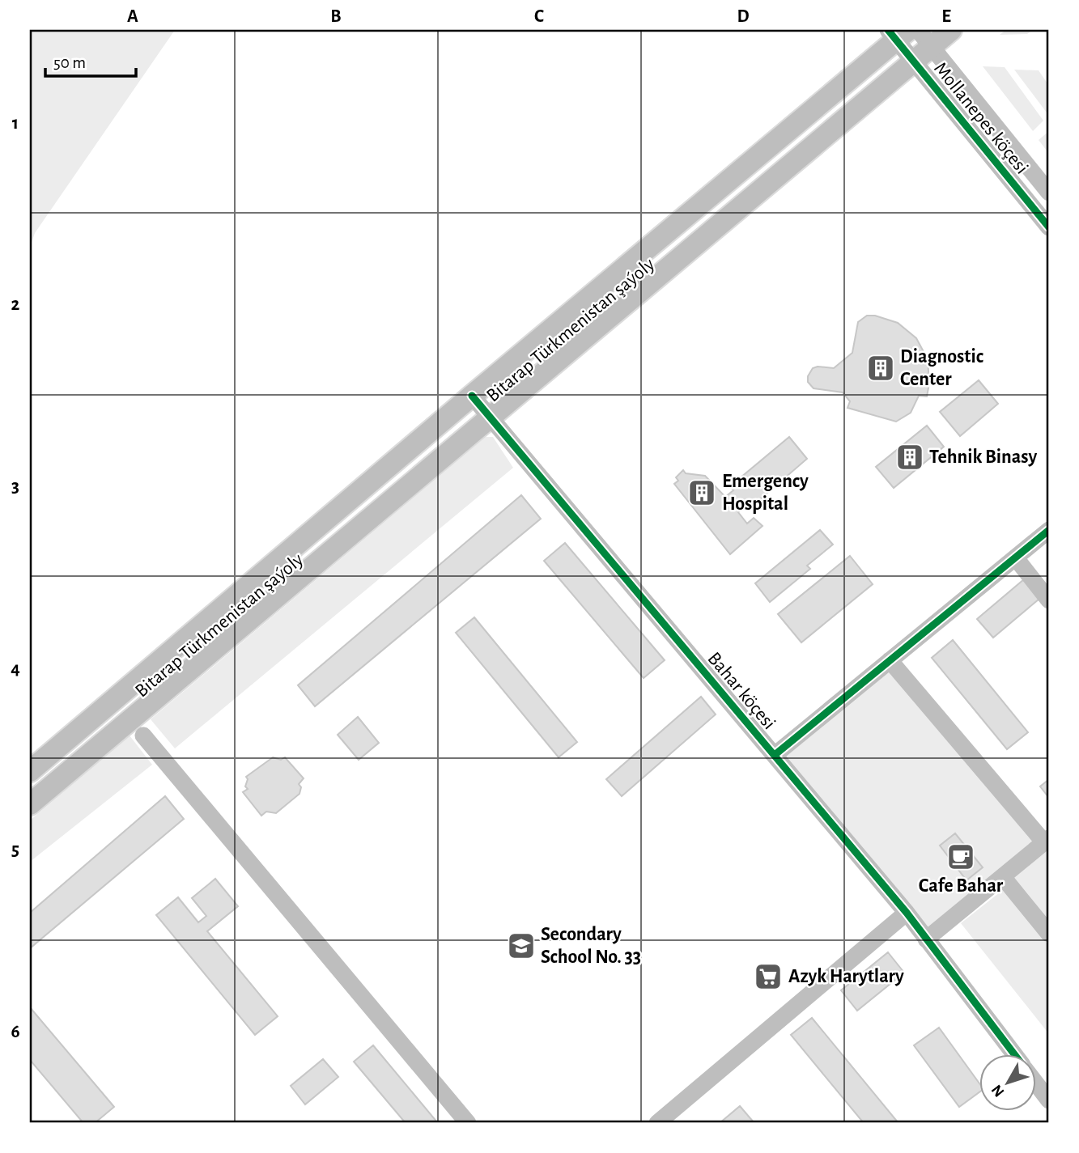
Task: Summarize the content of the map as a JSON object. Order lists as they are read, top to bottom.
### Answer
{
  "streets": {
    "main road": ["Bitarap Türkmenistan şaýoly"],
    "street": ["Mollanepes köçesi", "Bahar köçesi"]
  },
  "crossings": [
    ["Mollanepes köçesi", "Bitarap Türkmenistan şaýoly"],
    ["Bitarap Türkmenistan şaýoly", "Bahar köçesi"]
  ],
  "places": {
    "building": ["Diagnostic Center", "Tehnik Binasy", "Emergency Hospital"],
    "cafe": ["Cafe Bahar"],
    "school or university": ["Secondary School No. 33"],
    "supermarket": ["Azyk Harytlary"]
  },
  "scale_bar": "50 m",
  "north": "bottom left",
  "grid": {
    "columns": [
      "A",
      "B",
      "C",
      "D",
      "E"
    ],
    "rows": [
      "1",
      "2",
      "3",
      "4",
      "5",
      "6"
    ]
  }
}
